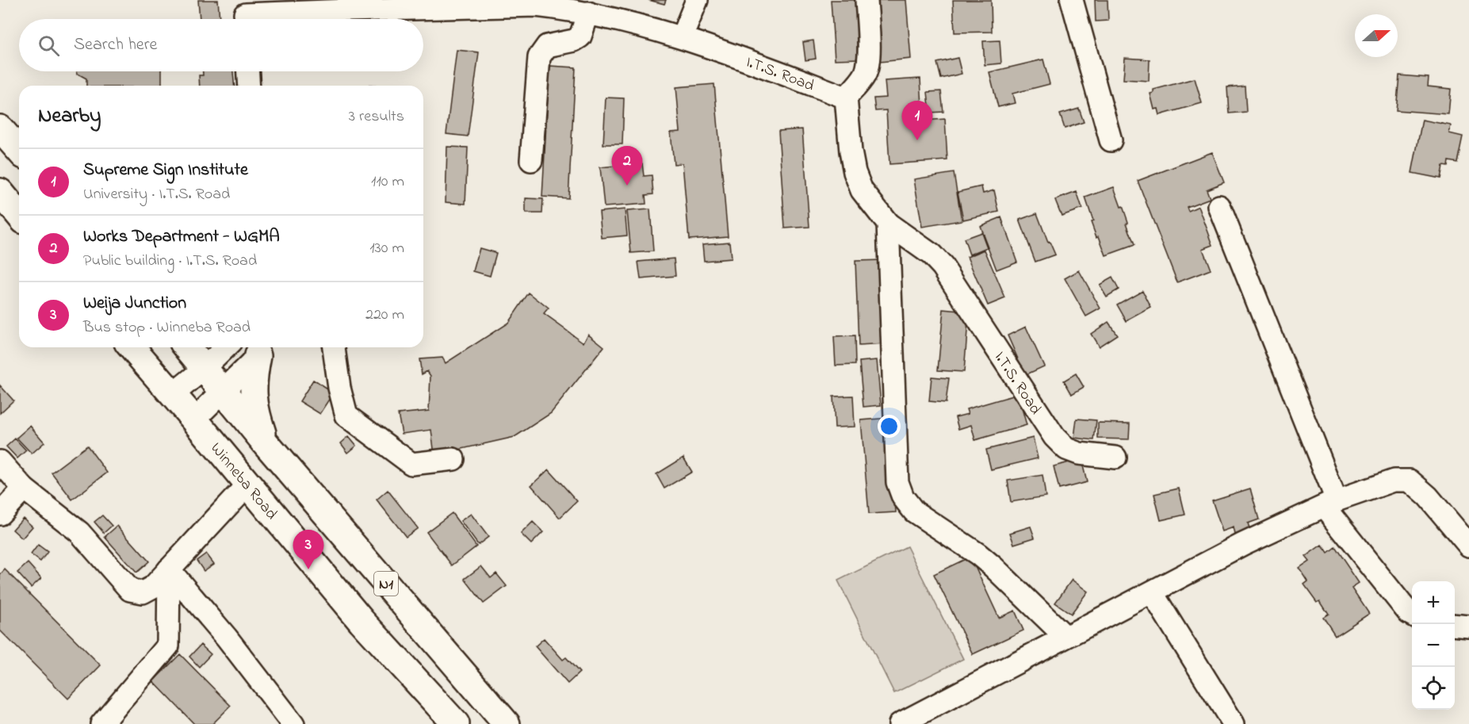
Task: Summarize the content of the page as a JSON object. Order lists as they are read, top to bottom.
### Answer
{
  "streets": {
    "highway": ["Winneba Road", "N1"],
    "street": ["I.T.S. Road"]
  },
  "north": "right",
  "page": {
    "search": "Search here",
    "heading": ["Nearby", "3 results"],
    "pins": ["1", "2", "3"],
    "list": [
      {
        "mark": "1",
        "name": "Supreme Sign Institute",
        "note": "University · I.T.S. Road",
        "value": "110 m"
      },
      {
        "mark": "2",
        "name": "Works Department - WGMA",
        "note": "Public building · I.T.S. Road",
        "value": "130 m"
      },
      {
        "mark": "3",
        "name": "Weija Junction",
        "note": "Bus stop · Winneba Road",
        "value": "220 m"
      }
    ],
    "map_buttons": ["+", "−"]
  }
}
